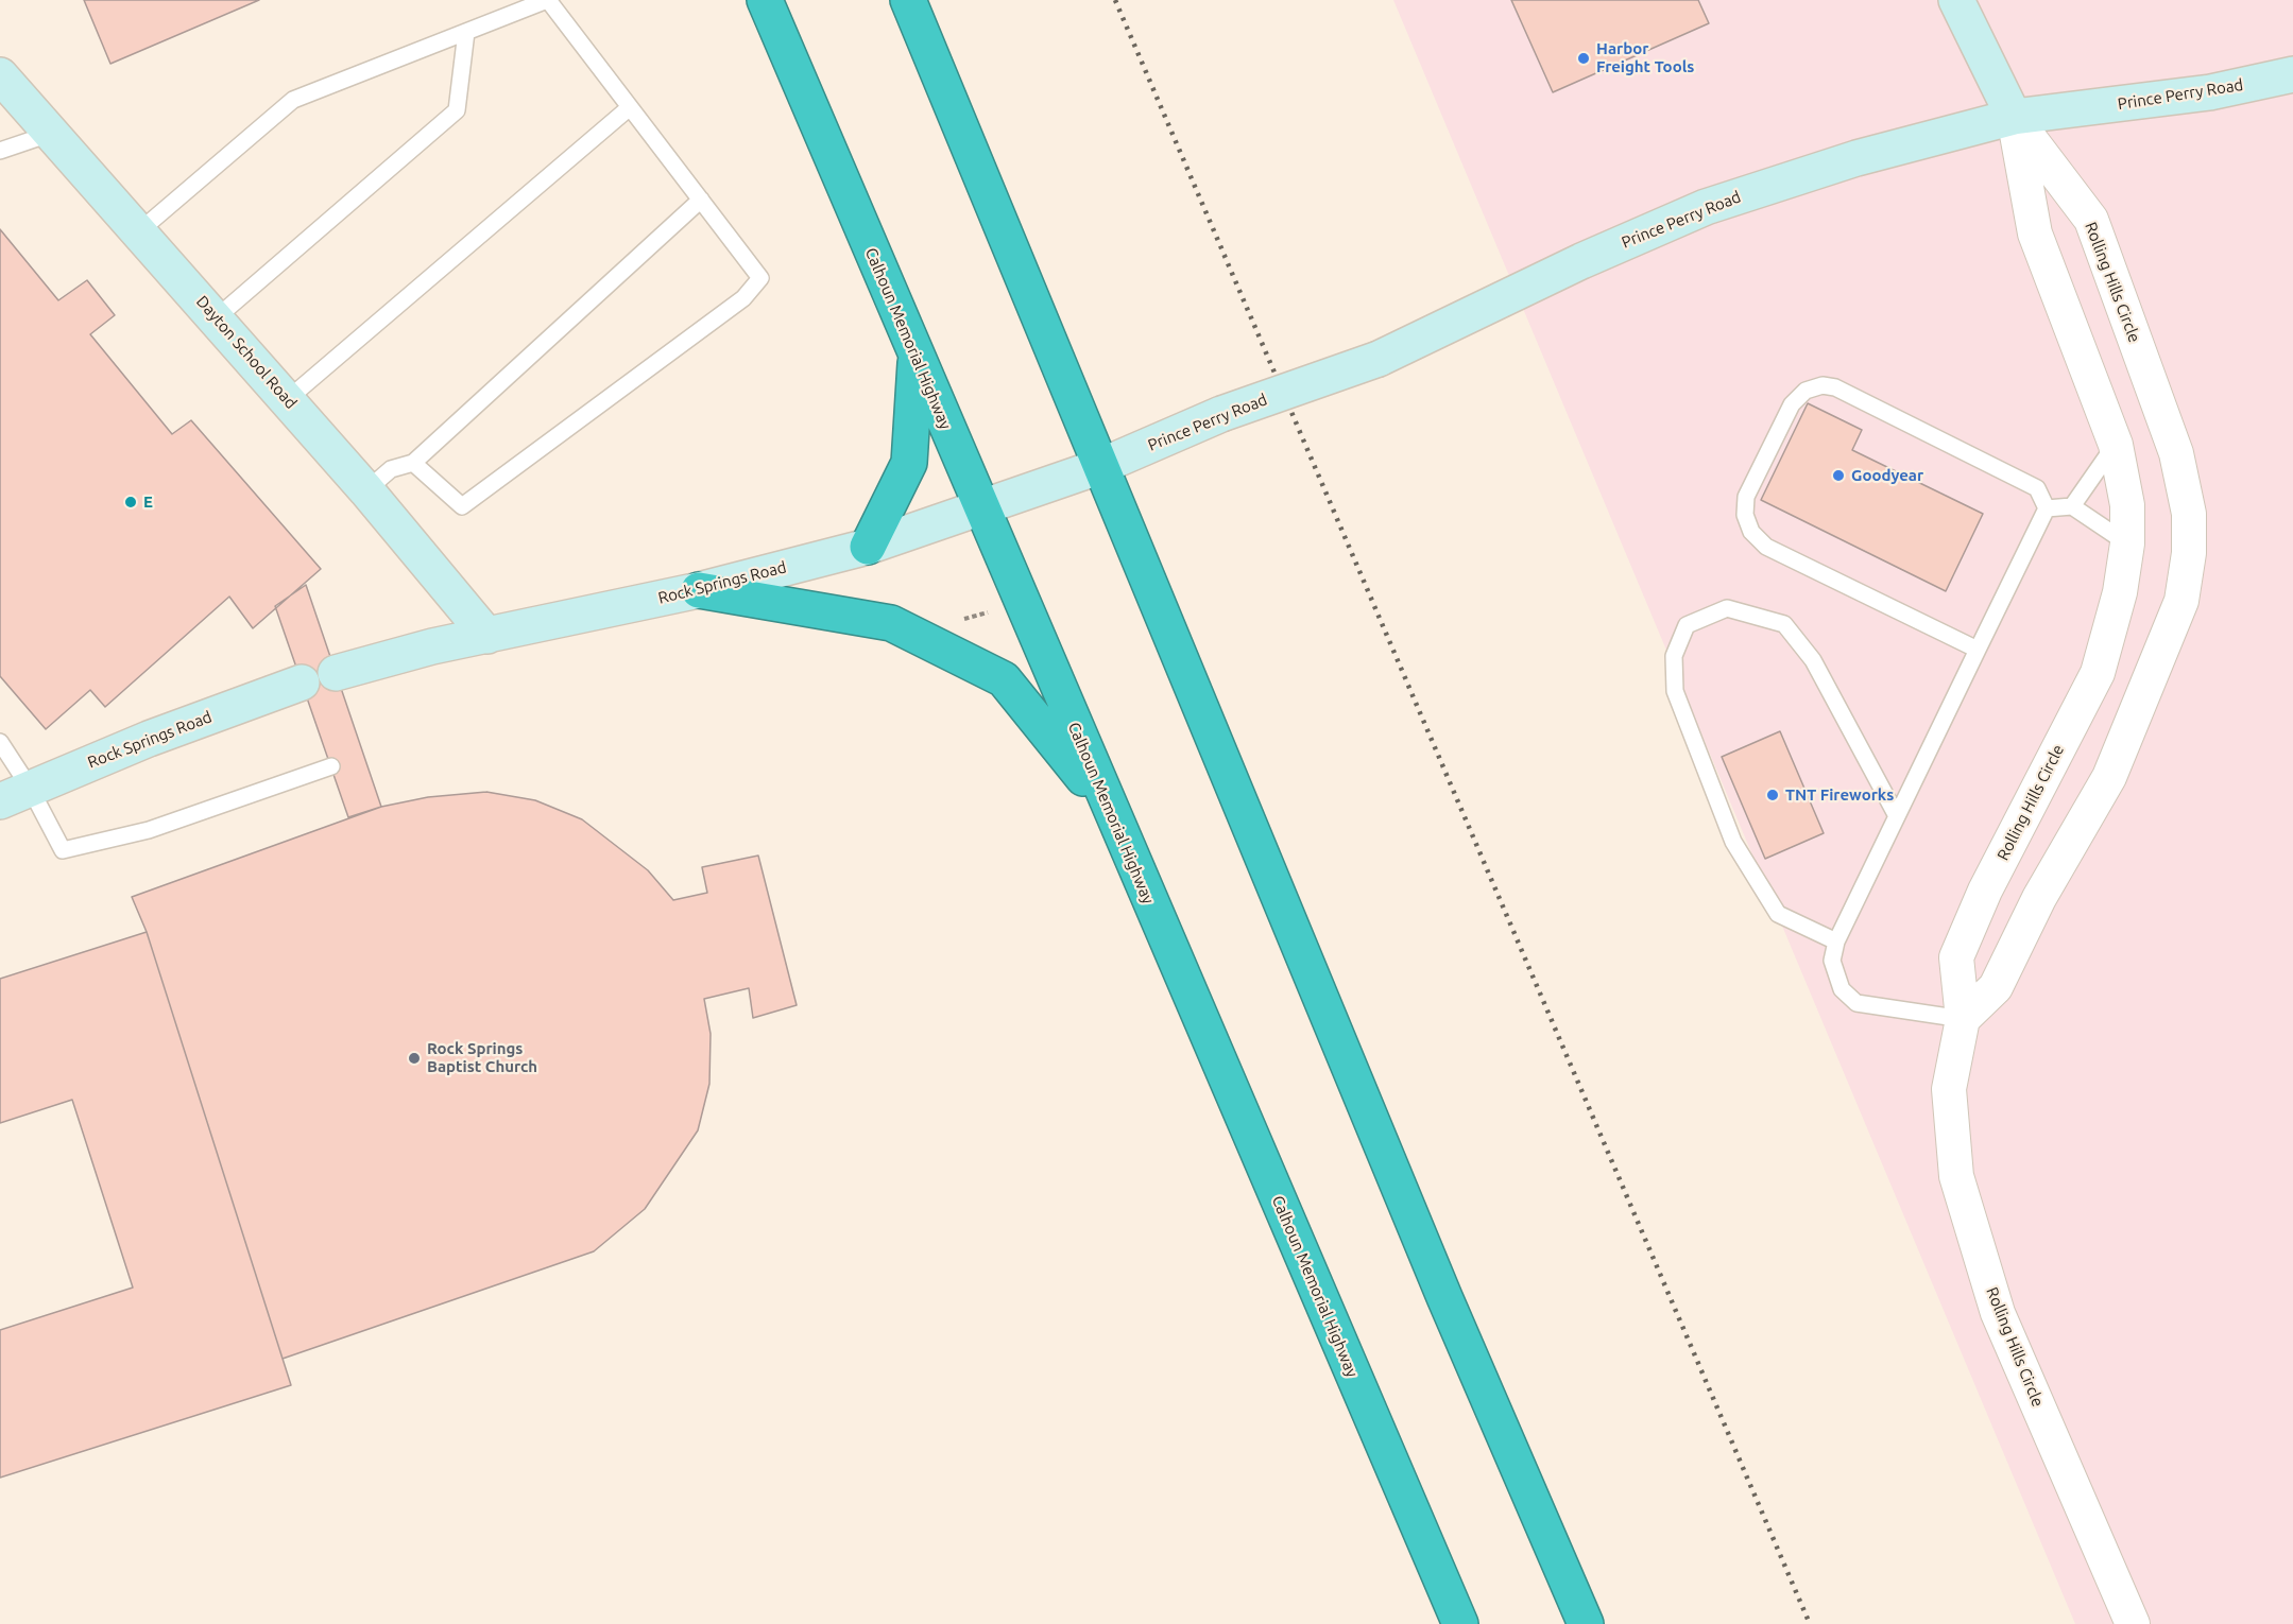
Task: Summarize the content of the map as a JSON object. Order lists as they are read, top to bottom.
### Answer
{
  "streets": {
    "highway": ["Calhoun Memorial Highway"],
    "street": [
      "Prince Perry Road",
      "Rolling Hills Circle",
      "Dayton School Road",
      "Rock Springs Road"
    ]
  },
  "crossings": [
    ["Prince Perry Road", "Rolling Hills Circle"],
    ["Prince Perry Road", "Rock Springs Road"],
    ["Calhoun Memorial Highway", "Rock Springs Road"],
    ["Dayton School Road", "Rock Springs Road"]
  ],
  "places": [
    "Harbor Freight Tools",
    "Goodyear",
    "E",
    "TNT Fireworks",
    "Rock Springs Baptist Church"
  ]
}
